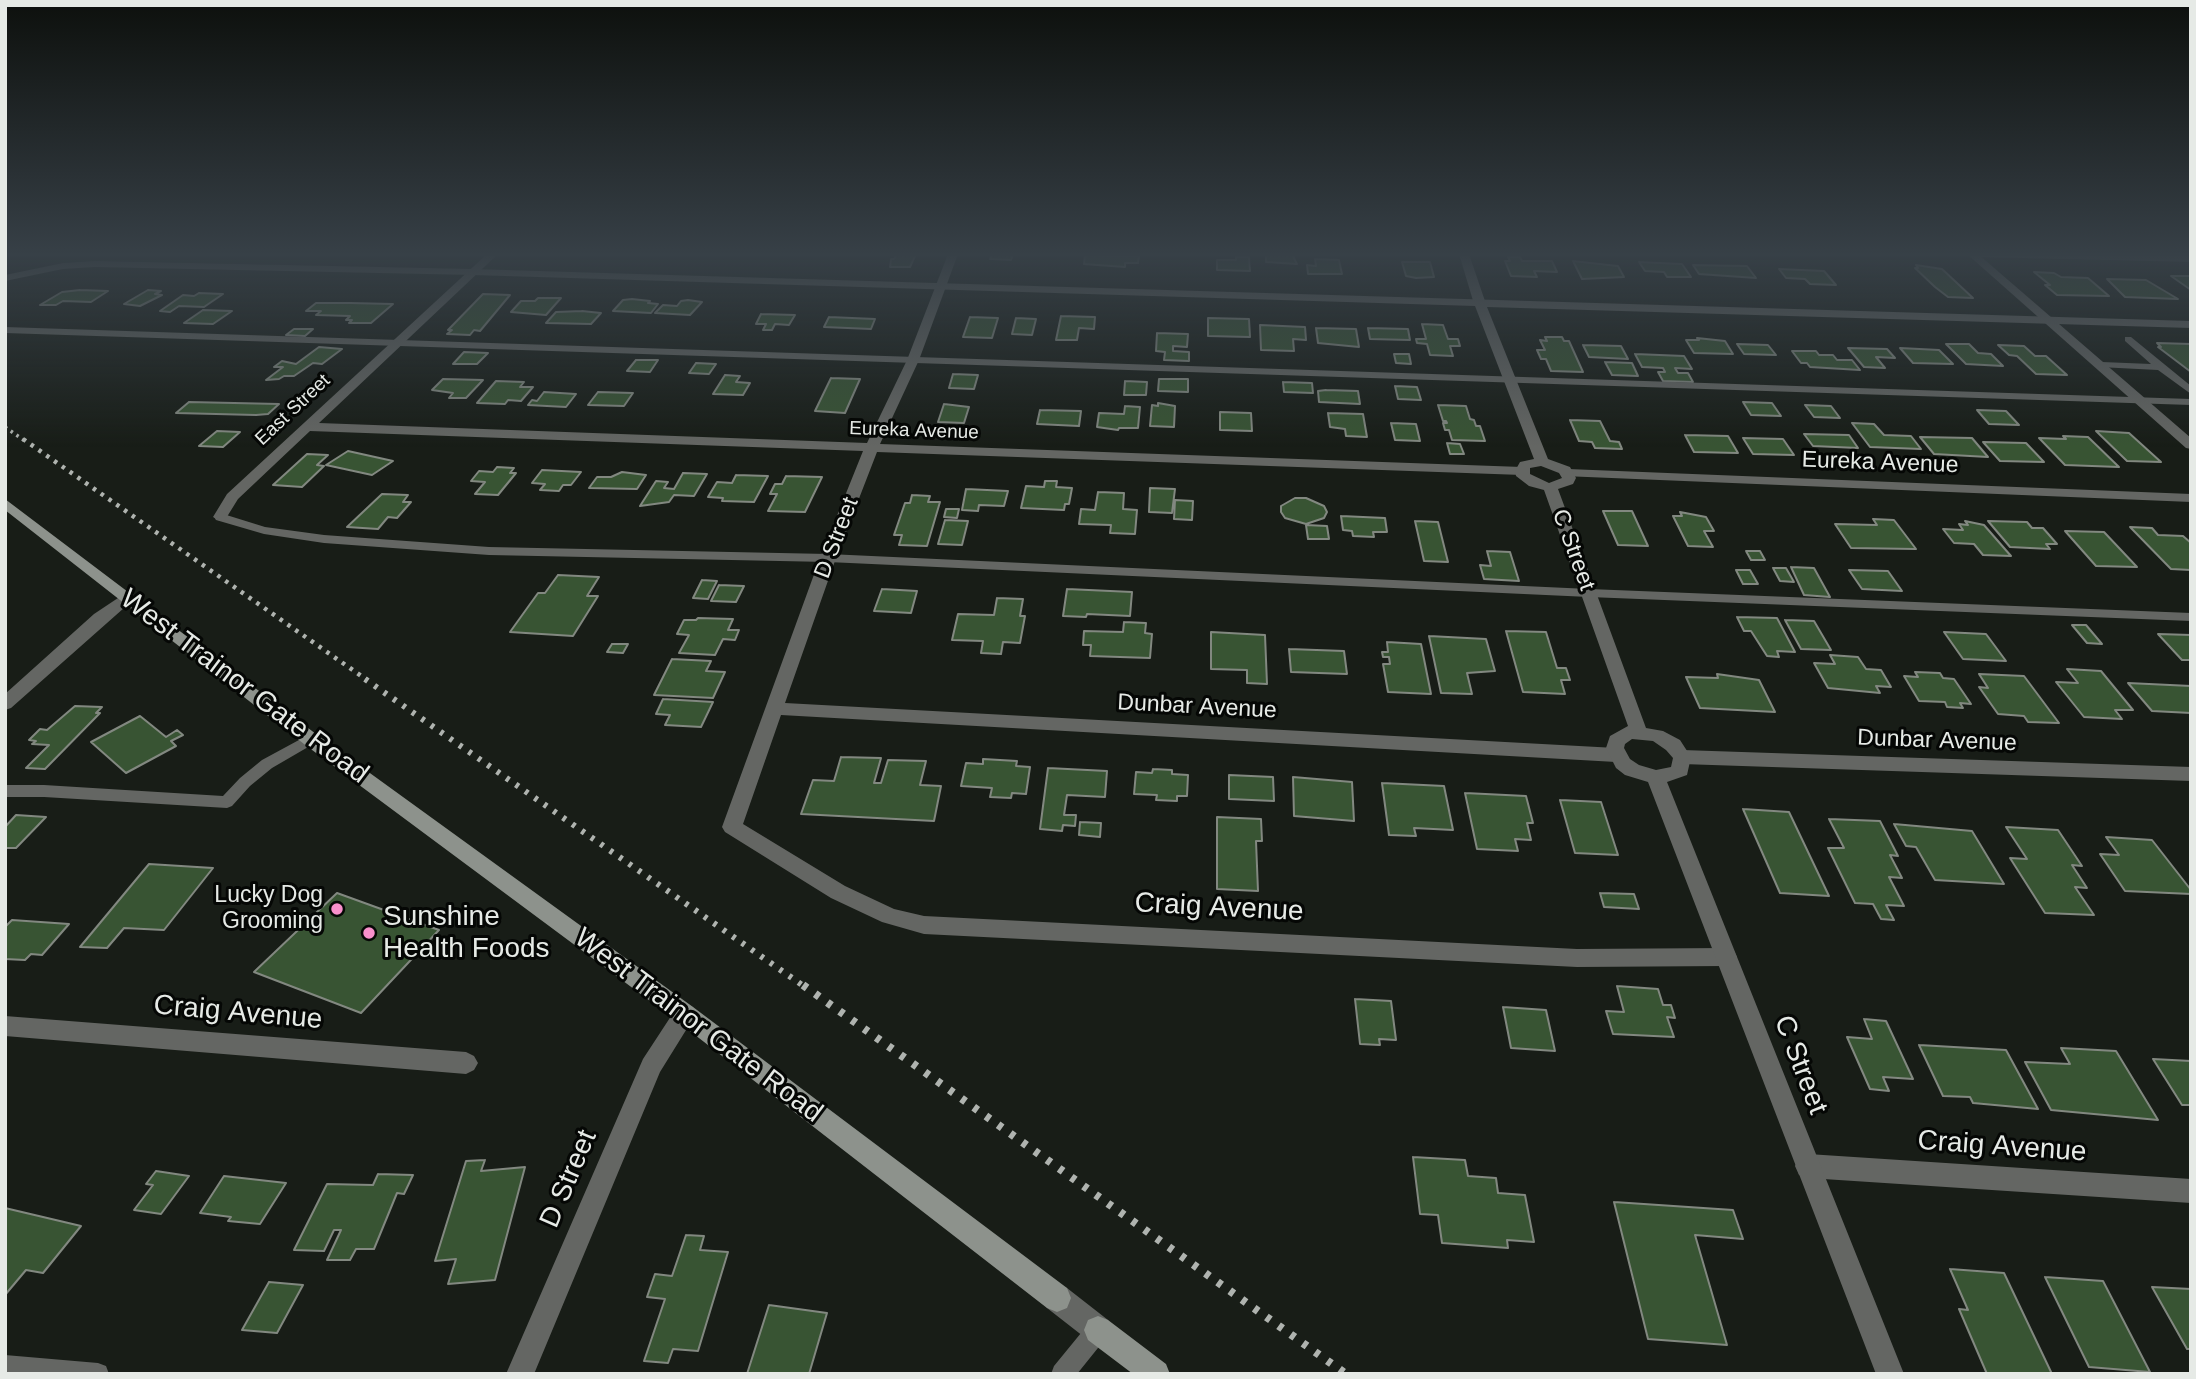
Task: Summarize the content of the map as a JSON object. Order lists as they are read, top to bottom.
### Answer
{
  "streets": {
    "main road": ["West Trainor Gate Road"],
    "street": [
      "East Street",
      "Eureka Avenue",
      "D Street",
      "C Street",
      "Dunbar Avenue",
      "Craig Avenue"
    ]
  },
  "crossings": [
    ["East Street", "Eureka Avenue"],
    ["Eureka Avenue", "D Street"],
    ["D Street", "West Trainor Gate Road"],
    ["D Street", "Dunbar Avenue"],
    ["D Street", "Craig Avenue"],
    ["C Street", "Dunbar Avenue"],
    ["C Street", "Craig Avenue"]
  ],
  "places": ["Lucky Dog Grooming", "Sunshine Health Foods"]
}
